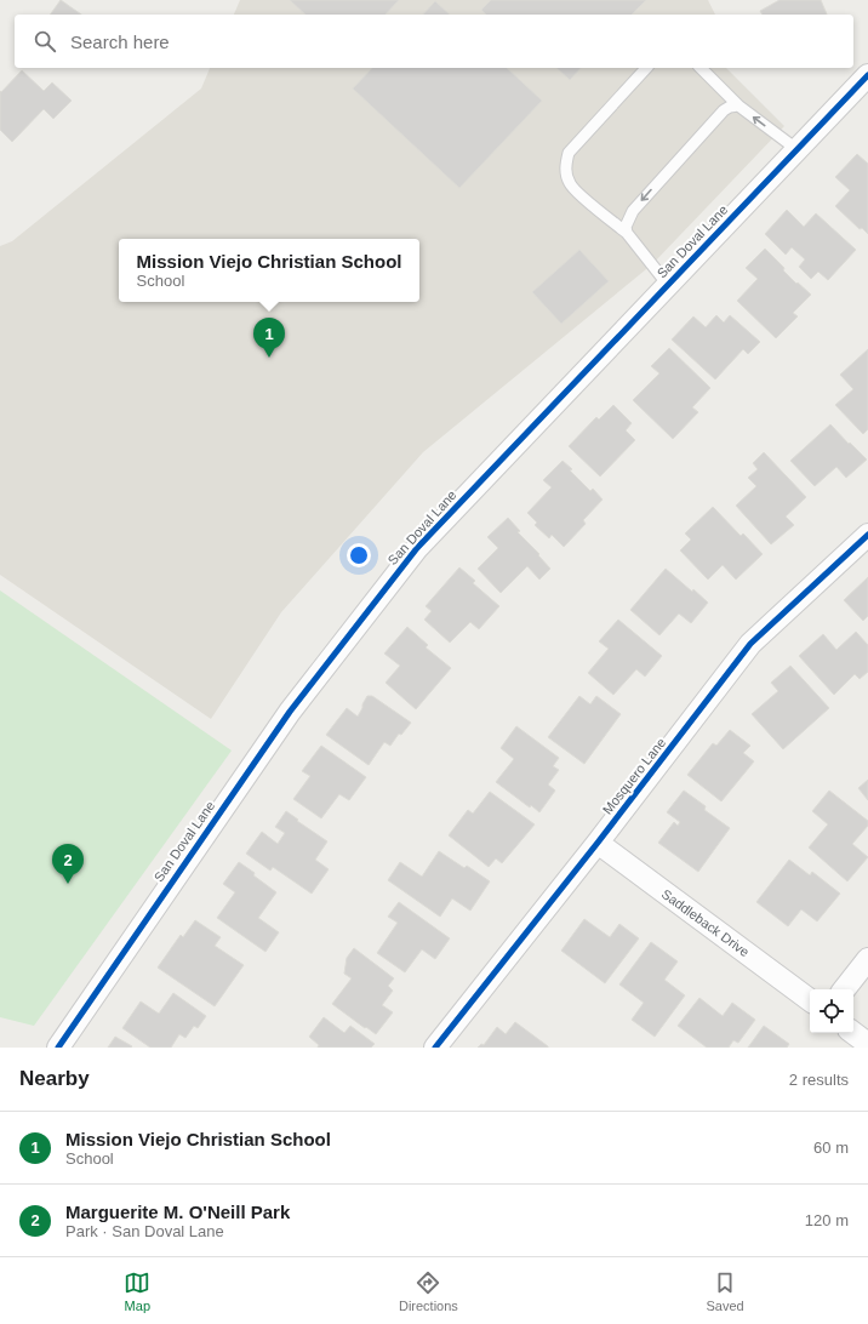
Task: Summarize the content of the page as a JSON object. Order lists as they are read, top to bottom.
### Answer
{
  "streets": {
    "street": ["San Doval Lane", "Mosquero Lane", "Saddleback Drive"]
  },
  "crossings": [
    ["Mosquero Lane", "Saddleback Drive"]
  ],
  "page": {
    "search": "Search here",
    "popup": ["Mission Viejo Christian School", "School"],
    "pins": ["1", "2"],
    "heading": ["Nearby", "2 results"],
    "list": [
      {
        "mark": "1",
        "name": "Mission Viejo Christian School",
        "note": "School",
        "value": "60 m"
      },
      {
        "mark": "2",
        "name": "Marguerite M. O'Neill Park",
        "note": "Park · San Doval Lane",
        "value": "120 m"
      }
    ],
    "nav": ["Map", "Directions", "Saved"]
  }
}
